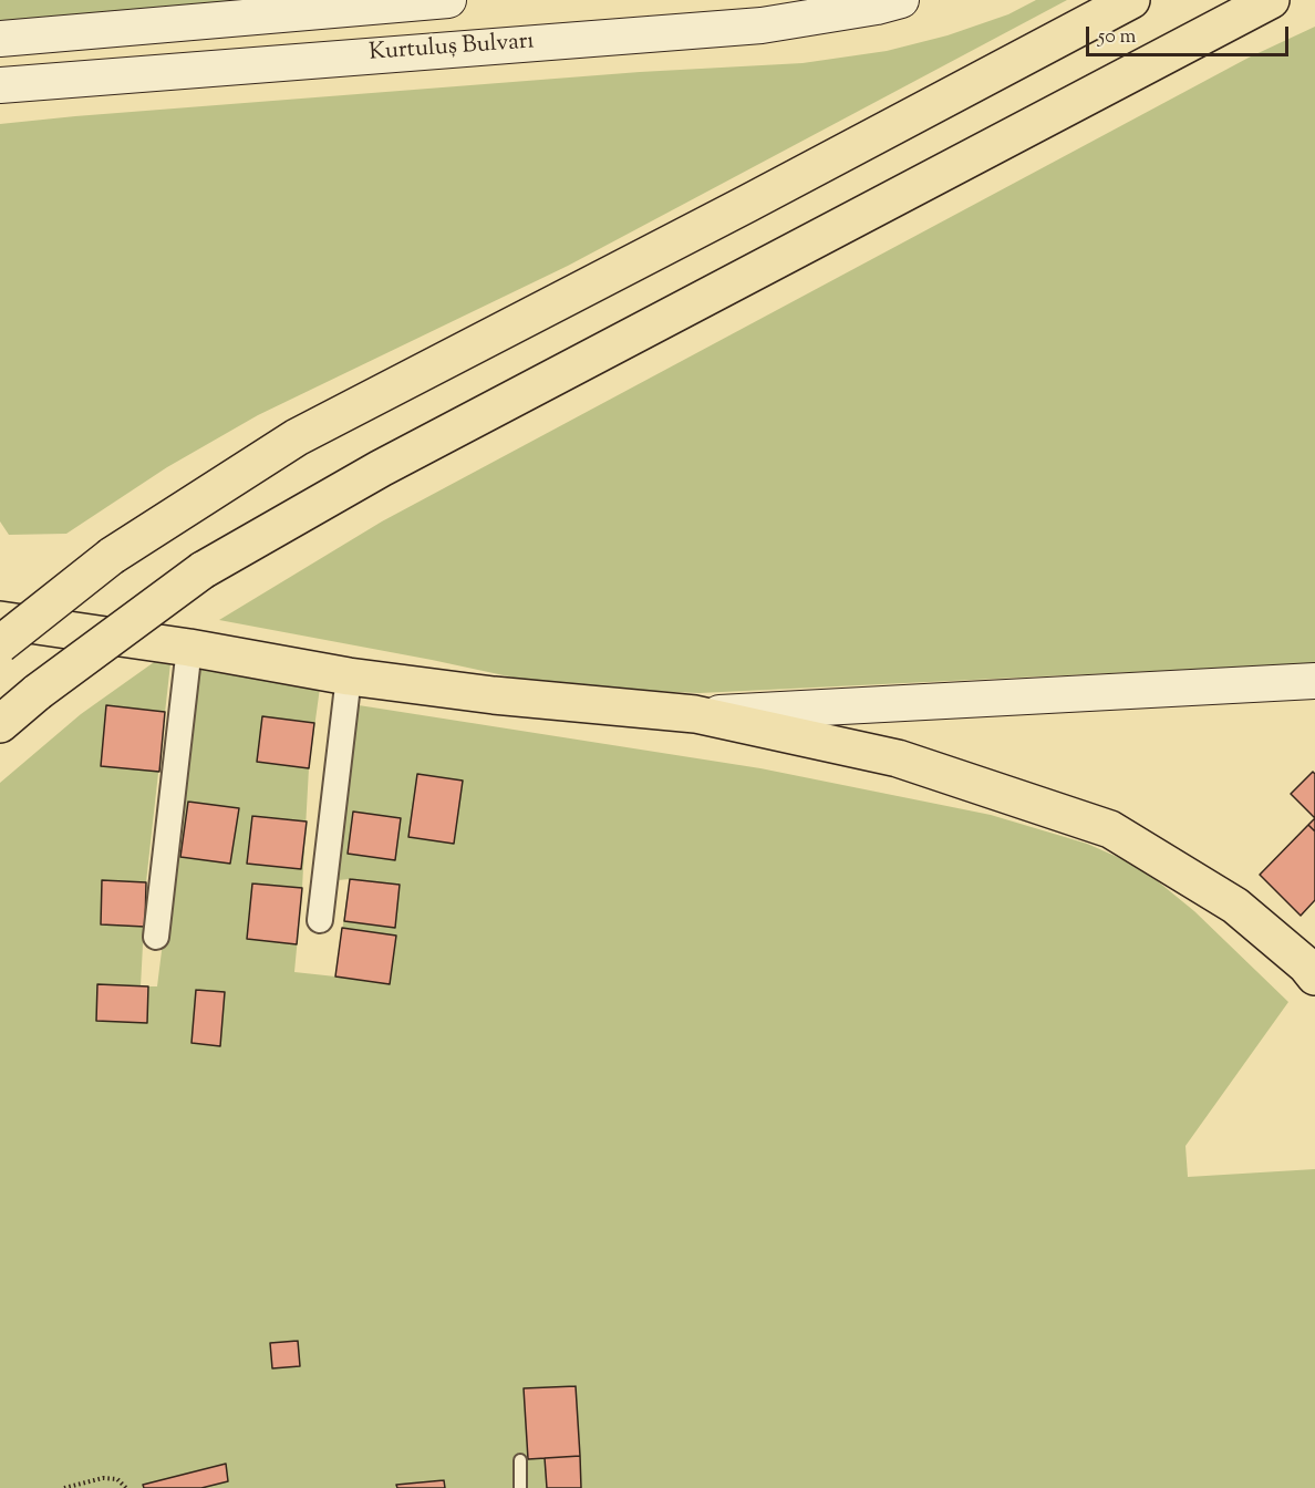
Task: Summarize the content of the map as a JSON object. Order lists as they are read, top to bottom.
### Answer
{
  "streets": {
    "main road": ["Kurtuluş Bulvarı"]
  },
  "scale_bar": "50 m"
}
